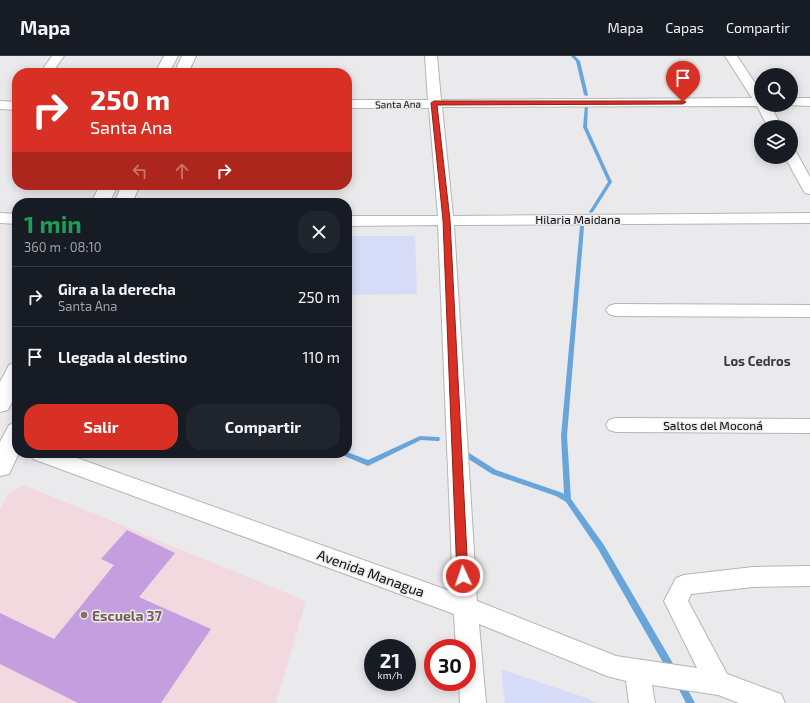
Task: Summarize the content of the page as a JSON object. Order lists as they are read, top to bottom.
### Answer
{
  "streets": {
    "street": [
      "Santa Ana",
      "Hilaria Maidana",
      "Saltos del Moconá",
      "Avenida Managua"
    ]
  },
  "districts": ["Los Cedros"],
  "places": ["Escuela 37"],
  "page": {
    "header": "Mapa",
    "nav": ["Mapa", "Capas", "Compartir"],
    "turn": ["250 m", "Santa Ana"],
    "heading": ["1 min", "360 m · 08:10"],
    "list": [
      {
        "name": "Gira a la derecha",
        "note": "Santa Ana",
        "value": "250 m"
      },
      {
        "name": "Llegada al destino",
        "value": "110 m"
      }
    ],
    "buttons": ["Salir", "Compartir"],
    "speed": "21 km/h",
    "limit": "30"
  }
}
